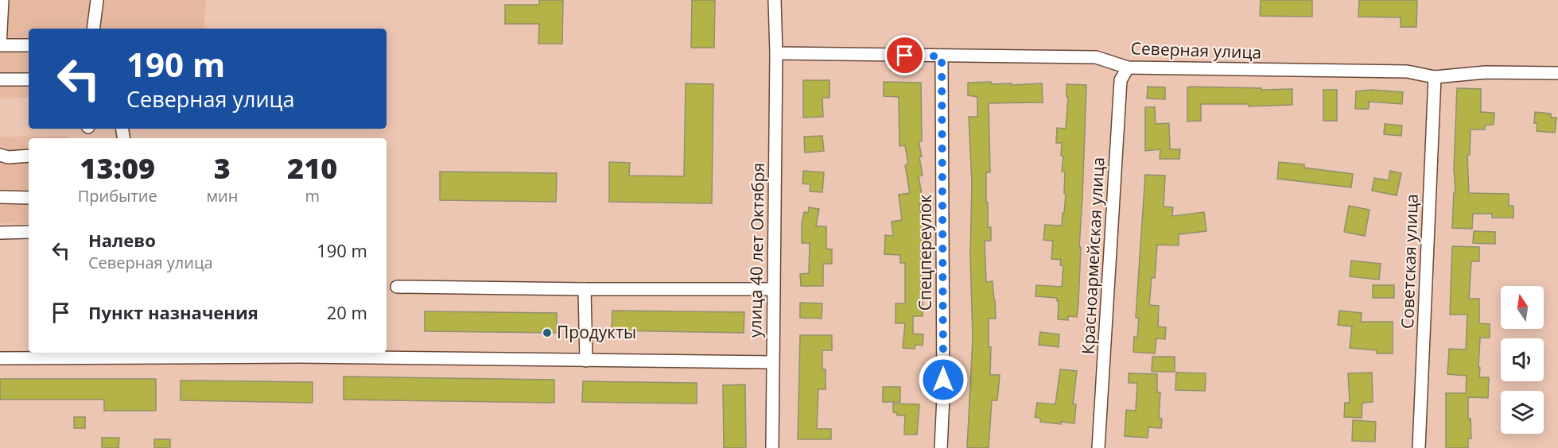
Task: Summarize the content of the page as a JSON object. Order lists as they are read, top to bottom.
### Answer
{
  "streets": {
    "street": [
      "Северная улица",
      "улица 40 лет Октября",
      "Спецпереулок",
      "Красноармейская улица",
      "Советская улица"
    ]
  },
  "crossings": [
    ["Северная улица", "улица 40 лет Октября"],
    ["Северная улица", "Спецпереулок"],
    ["Северная улица", "Красноармейская улица"],
    ["Северная улица", "Советская улица"]
  ],
  "places": ["Продукты"],
  "north": "top",
  "page": {
    "turn": ["190 m", "Северная улица"],
    "eta": [
      "13:09",
      "Прибытие",
      "3",
      "мин",
      "210",
      "m"
    ],
    "list": [
      {
        "name": "Налево",
        "note": "Северная улица",
        "value": "190 m"
      },
      {
        "name": "Пункт назначения",
        "value": "20 m"
      }
    ]
  }
}
